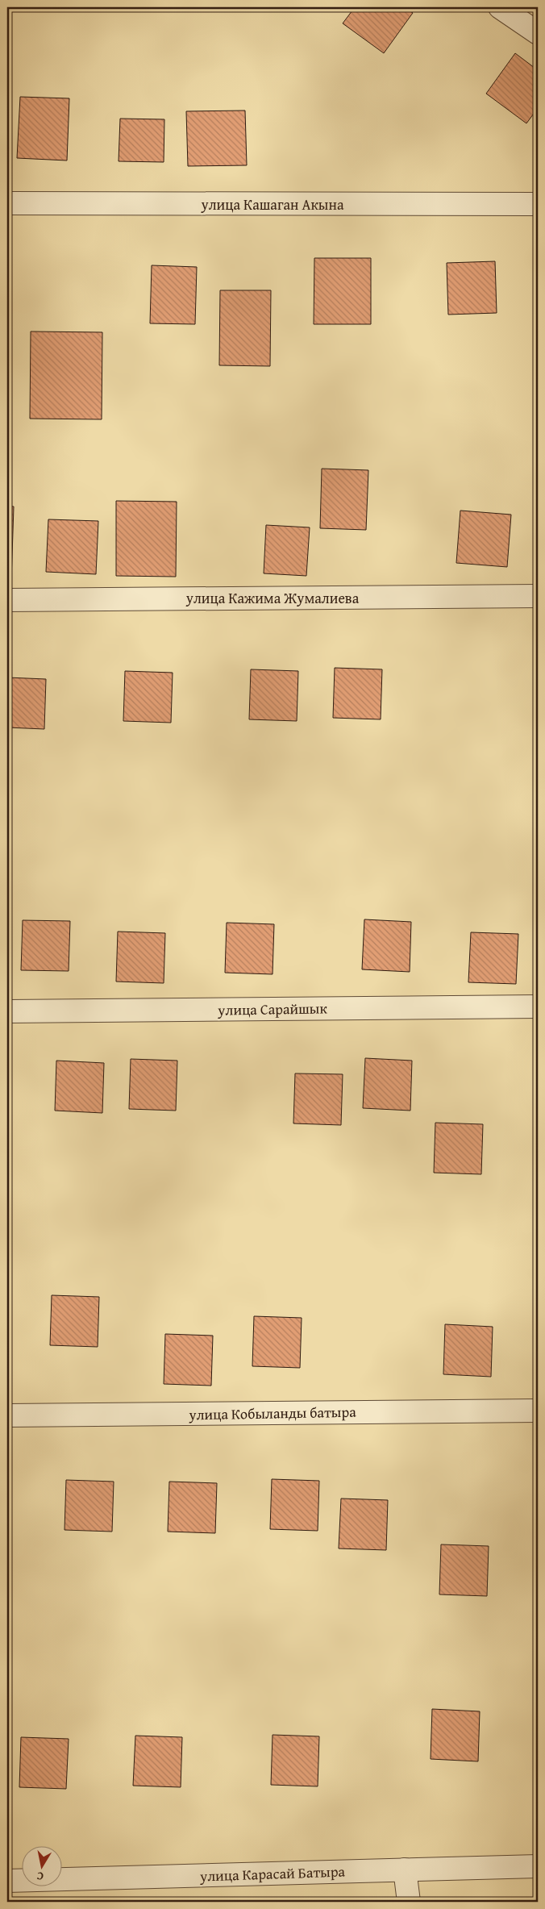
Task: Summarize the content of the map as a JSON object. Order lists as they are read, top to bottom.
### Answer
{
  "streets": {
    "street": [
      "улица Кашаган Акына",
      "улица Кажима Жумалиева",
      "улица Сарайшык",
      "улица Кобыланды батыра",
      "улица Карасай Батыра"
    ]
  },
  "north": "bottom"
}
